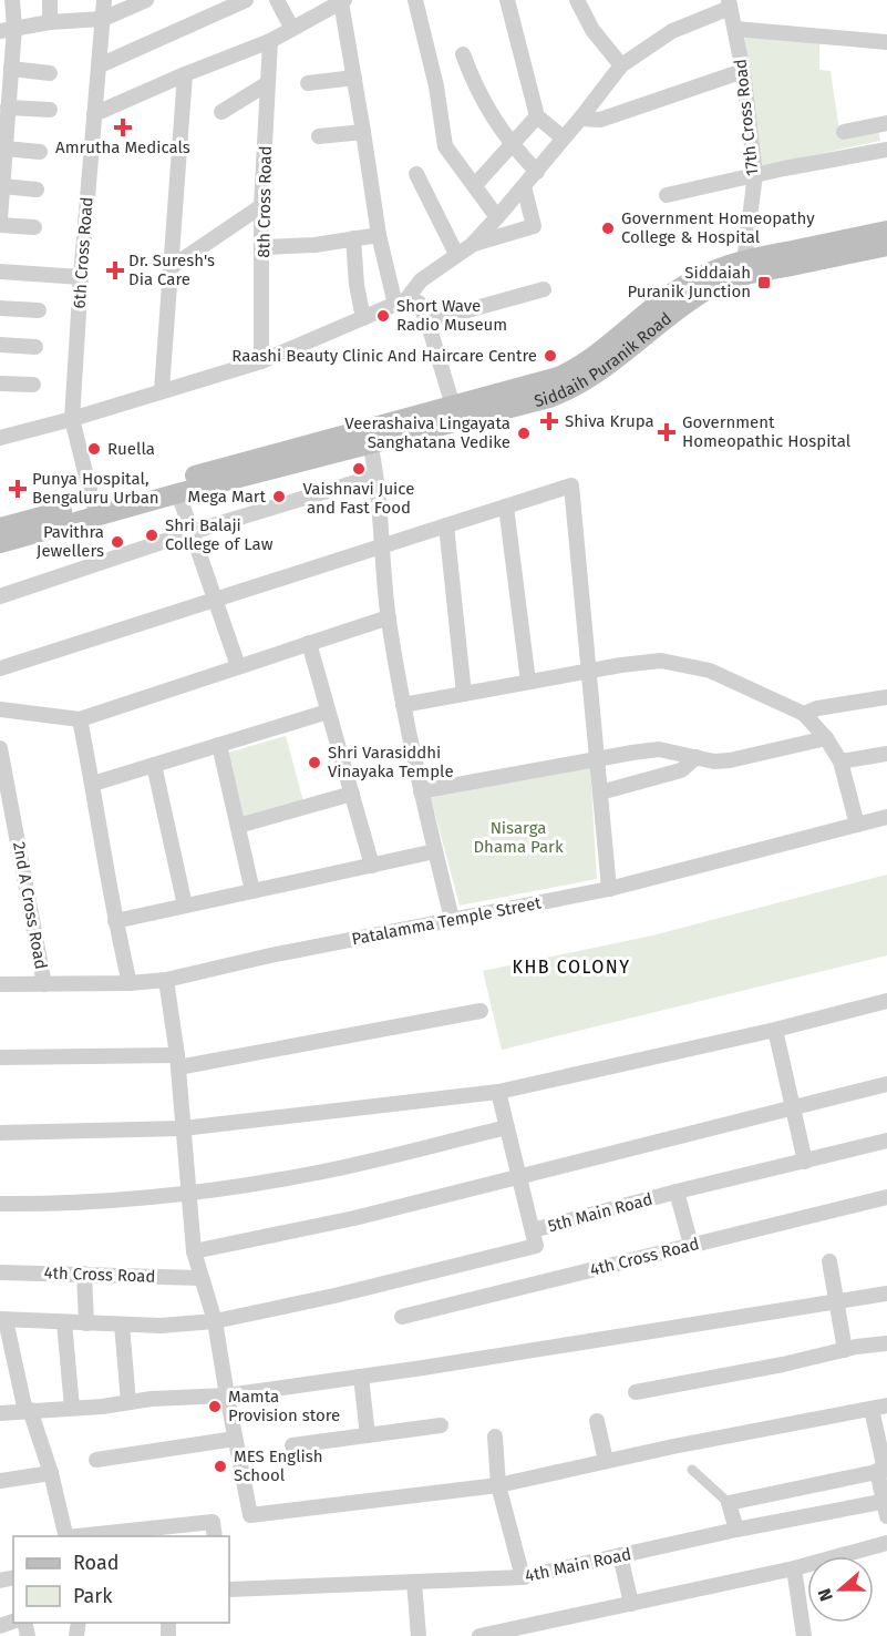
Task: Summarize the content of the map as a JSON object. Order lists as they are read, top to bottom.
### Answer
{
  "streets": {
    "main road": ["Siddaih Puranik Road"],
    "street": [
      "17th Cross Road",
      "8th Cross Road",
      "6th Cross Road",
      "2nd A Cross Road",
      "Patalamma Temple Street",
      "5th Main Road",
      "4th Cross Road",
      "4th Main Road"
    ]
  },
  "crossings": [
    ["17th Cross Road", "Siddaih Puranik Road"],
    ["6th Cross Road", "Siddaih Puranik Road"],
    ["2nd A Cross Road", "Patalamma Temple Street"]
  ],
  "districts": ["KHB COLONY"],
  "parks": ["Nisarga Dhama Park"],
  "places": {
    "health": [
      "Amrutha Medicals",
      "Dr. Suresh's Dia Care",
      "Shiva Krupa",
      "Government Homeopathic Hospital",
      "Punya Hospital, Bengaluru Urban"
    ],
    "other": [
      "Government Homeopathy College & Hospital",
      "Short Wave Radio Museum",
      "Raashi Beauty Clinic And Haircare Centre",
      "Veerashaiva Lingayata Sanghatana Vedike",
      "Ruella",
      "Vaishnavi Juice and Fast Food",
      "Mega Mart",
      "Shri Balaji College of Law",
      "Pavithra Jewellers",
      "Shri Varasiddhi Vinayaka Temple",
      "Mamta Provision store",
      "MES English School"
    ],
    "transit": ["Siddaiah Puranik Junction"]
  },
  "legend": ["Road", "Park"],
  "north": "left"
}
